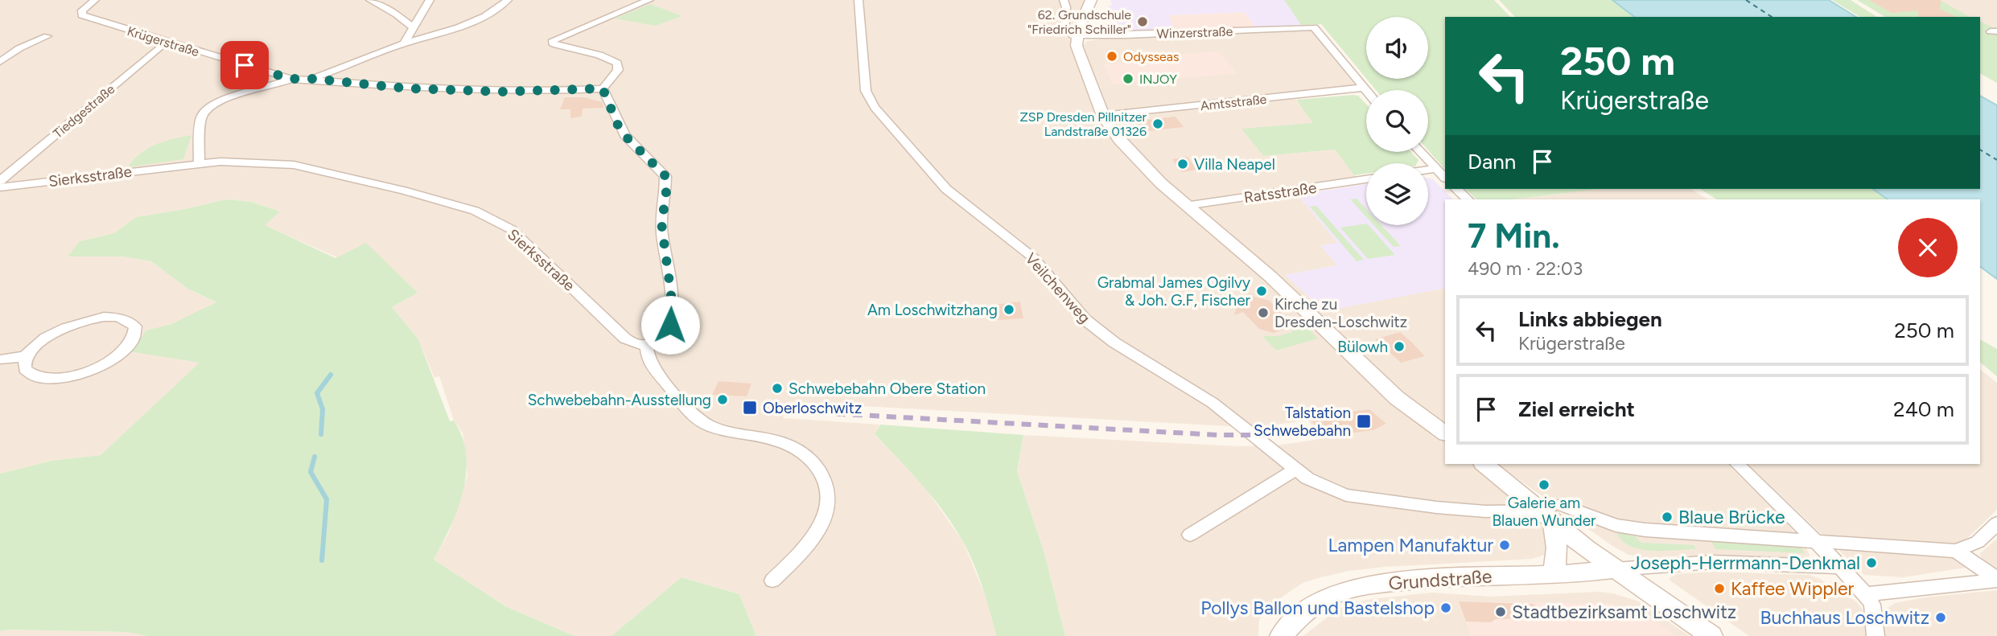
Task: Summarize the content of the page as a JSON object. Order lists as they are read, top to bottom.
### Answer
{
  "streets": {
    "main road": ["Grundstraße"],
    "street": [
      "Winzerstraße",
      "Krügerstraße",
      "Amtsstraße",
      "Tiedgestraße",
      "Sierksstraße",
      "Ratsstraße",
      "Veilchenweg"
    ]
  },
  "crossings": [
    ["Winzerstraße", "Amtsstraße"],
    ["Krügerstraße", "Tiedgestraße"]
  ],
  "places": {
    "other": [
      "62. Grundschule \"Friedrich Schiller\"",
      "Odysseas",
      "INJOY",
      "ZSP Dresden Pillnitzer Landstraße 01326",
      "Villa Neapel",
      "Grabmal James Ogilvy & Joh. G.F, Fischer",
      "Am Loschwitzhang",
      "Kirche zu Dresden-Loschwitz",
      "Bülowh",
      "Schwebebahn Obere Station",
      "Schwebebahn-Ausstellung",
      "Galerie am Blauen Wunder",
      "Blaue Brücke",
      "Lampen Manufaktur",
      "Joseph-Herrmann-Denkmal",
      "Kaffee Wippler",
      "Pollys Ballon und Bastelshop",
      "Stadtbezirksamt Loschwitz",
      "Buchhaus Loschwitz"
    ],
    "transit": ["Oberloschwitz", "Talstation Schwebebahn"]
  },
  "page": {
    "turn": ["250 m", "Krügerstraße"],
    "then": "Dann",
    "heading": ["7 Min.", "490 m · 22:03"],
    "list": [
      {
        "name": "Links abbiegen",
        "note": "Krügerstraße",
        "value": "250 m"
      },
      {
        "name": "Ziel erreicht",
        "value": "240 m"
      }
    ]
  }
}
